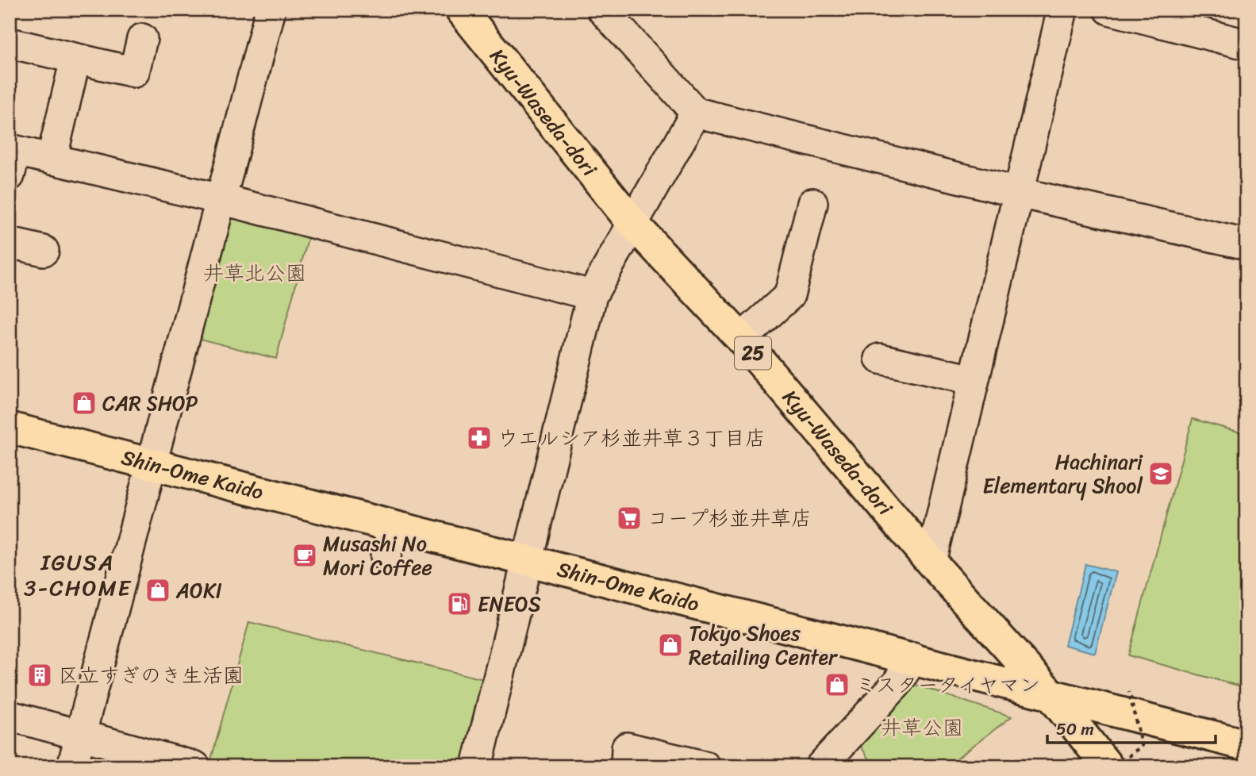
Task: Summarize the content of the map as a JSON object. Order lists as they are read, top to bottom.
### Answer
{
  "streets": {
    "main road": ["Kyu-Waseda-dori", "25", "Shin-Ome Kaido"]
  },
  "crossings": [
    ["Kyu-Waseda-dori", "Shin-Ome Kaido"]
  ],
  "districts": ["IGUSA 3-CHOME"],
  "parks": ["井草北公園", "井草公園"],
  "places": {
    "shop": [
      "CAR SHOP",
      "AOKI",
      "Tokyo Shoes Retailing Center",
      "ミスタータイヤマン"
    ],
    "pharmacy": ["ウエルシア杉並井草３丁目店"],
    "school or university": ["Hachinari Elementary Shool"],
    "supermarket": ["コープ杉並井草店"],
    "cafe": ["Musashi No Mori Coffee"],
    "fuel station": ["ENEOS"],
    "building": ["区立すぎのき生活園"]
  },
  "scale_bar": "50 m"
}
